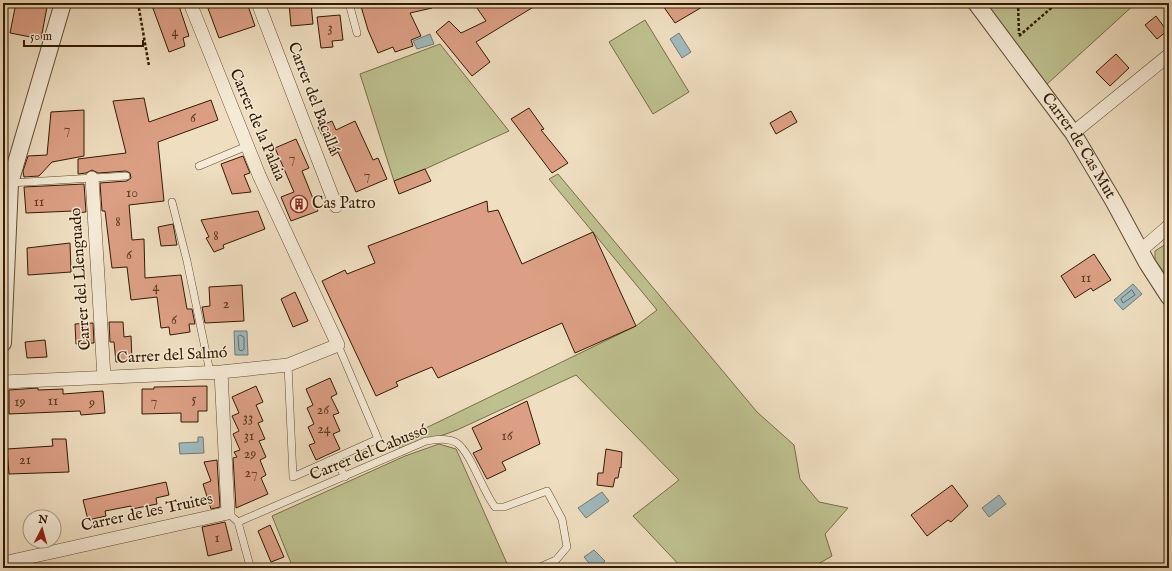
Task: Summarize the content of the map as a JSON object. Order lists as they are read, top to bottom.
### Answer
{
  "streets": {
    "street": [
      "Carrer del Bacallá",
      "Carrer de la Palaia",
      "Carrer de Cas Mut",
      "Carrer del Llenguado",
      "Carrer del Salmó",
      "Carrer de les Truites"
    ],
    "lane": ["Carrer del Cabussó"]
  },
  "crossings": [
    ["Carrer de la Palaia", "Carrer del Salmó"],
    ["Carrer del Llenguado", "Carrer del Salmó"],
    ["Carrer del Cabussó", "Carrer de les Truites"]
  ],
  "places": {
    "building": ["Cas Patro"]
  },
  "house_numbers": [
    "3",
    "4",
    "6",
    "7",
    "7",
    "7",
    "10",
    "11",
    "8",
    "8",
    "6",
    "11",
    "4",
    "2",
    "6",
    "5",
    "11",
    "7",
    "19",
    "9",
    "26",
    "33",
    "24",
    "31",
    "16",
    "29",
    "21",
    "27",
    "1"
  ],
  "scale_bar": "50 m",
  "north": "top"
}
